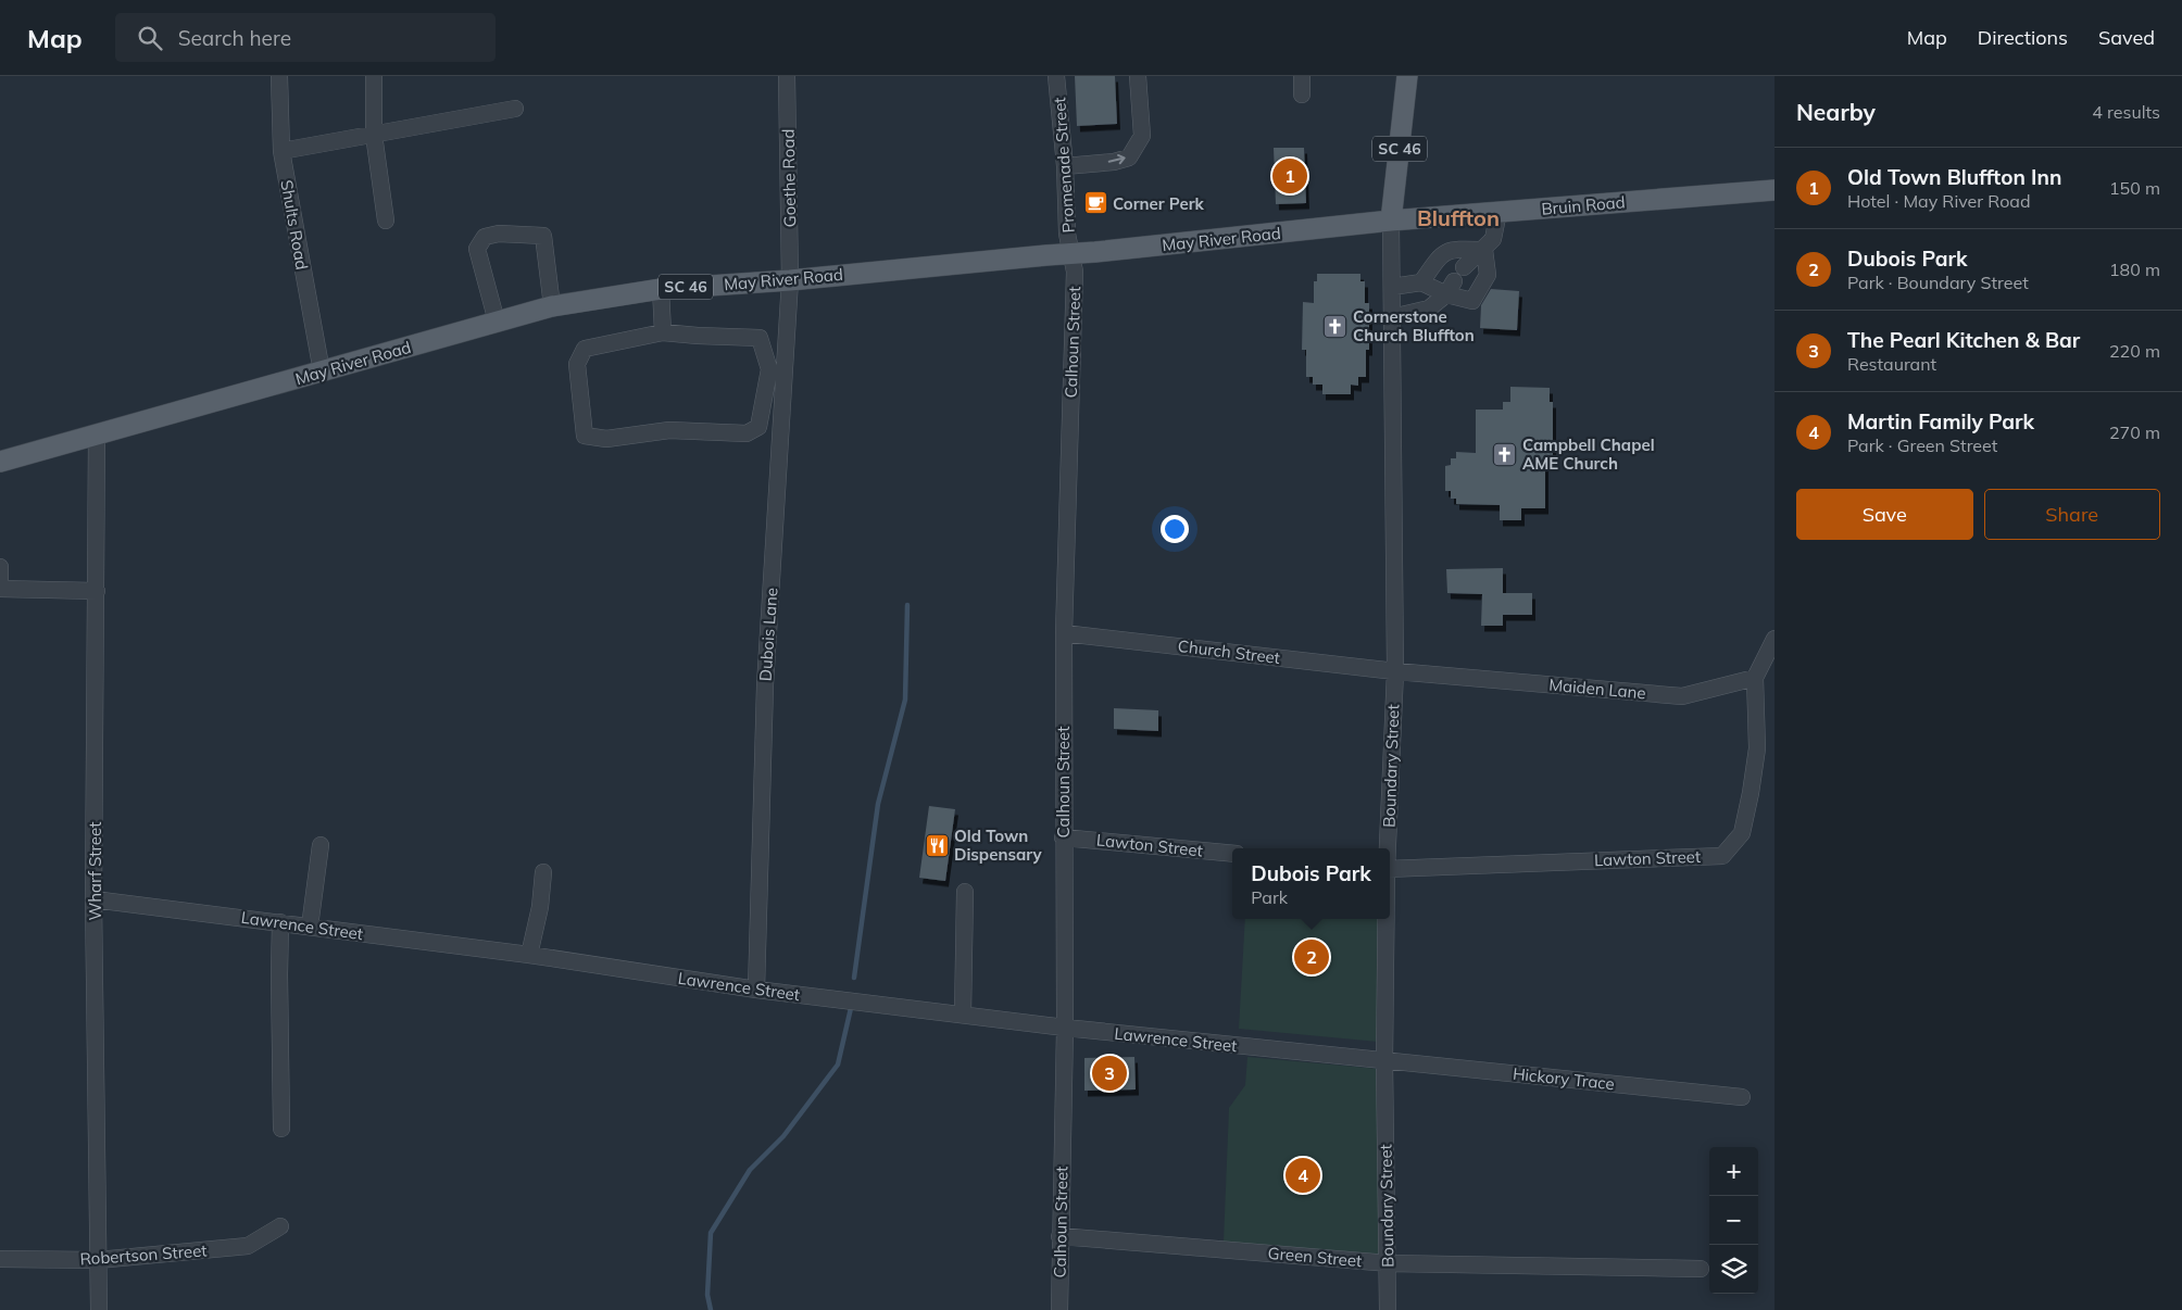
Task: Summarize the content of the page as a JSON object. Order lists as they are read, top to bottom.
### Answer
{
  "streets": {
    "main road": ["SC 46", "Bruin Road", "May River Road"],
    "street": [
      "Promenade Street",
      "Goethe Road",
      "Shults Road",
      "Calhoun Street",
      "Dubois Lane",
      "Church Street",
      "Maiden Lane",
      "Boundary Street",
      "Lawton Street",
      "Wharf Street",
      "Lawrence Street",
      "Hickory Trace",
      "Robertson Street",
      "Green Street"
    ]
  },
  "crossings": [
    ["SC 46", "Bruin Road"],
    ["SC 46", "May River Road"],
    ["SC 46", "Boundary Street"],
    ["Promenade Street", "May River Road"],
    ["Promenade Street", "Calhoun Street"],
    ["Goethe Road", "May River Road"],
    ["Goethe Road", "Dubois Lane"],
    ["Bruin Road", "May River Road"],
    ["Bruin Road", "Boundary Street"],
    ["Shults Road", "May River Road"],
    ["May River Road", "Calhoun Street"],
    ["May River Road", "Dubois Lane"],
    ["May River Road", "Boundary Street"],
    ["May River Road", "Wharf Street"],
    ["Calhoun Street", "Church Street"],
    ["Calhoun Street", "Lawton Street"],
    ["Calhoun Street", "Lawrence Street"],
    ["Calhoun Street", "Green Street"],
    ["Dubois Lane", "Lawrence Street"],
    ["Church Street", "Maiden Lane"],
    ["Church Street", "Boundary Street"],
    ["Maiden Lane", "Boundary Street"],
    ["Maiden Lane", "Lawton Street"],
    ["Boundary Street", "Lawrence Street"],
    ["Boundary Street", "Hickory Trace"],
    ["Boundary Street", "Green Street"],
    ["Wharf Street", "Lawrence Street"],
    ["Wharf Street", "Robertson Street"],
    ["Lawrence Street", "Hickory Trace"]
  ],
  "districts": ["Bluffton"],
  "places": {
    "cafe": ["Corner Perk"],
    "church": ["Cornerstone Church Bluffton", "Campbell Chapel AME Church"],
    "restaurant": ["Old Town Dispensary"]
  },
  "page": {
    "header": "Map",
    "search": "Search here",
    "nav": ["Map", "Directions", "Saved"],
    "heading": ["Nearby", "4 results"],
    "list": [
      {
        "mark": "1",
        "name": "Old Town Bluffton Inn",
        "note": "Hotel · May River Road",
        "value": "150 m"
      },
      {
        "mark": "2",
        "name": "Dubois Park",
        "note": "Park · Boundary Street",
        "value": "180 m"
      },
      {
        "mark": "3",
        "name": "The Pearl Kitchen & Bar",
        "note": "Restaurant",
        "value": "220 m"
      },
      {
        "mark": "4",
        "name": "Martin Family Park",
        "note": "Park · Green Street",
        "value": "270 m"
      }
    ],
    "pins": [
      "1",
      "2",
      "3",
      "4"
    ],
    "buttons": ["Save", "Share"],
    "popup": ["Dubois Park", "Park"],
    "map_buttons": ["+", "−"]
  }
}
